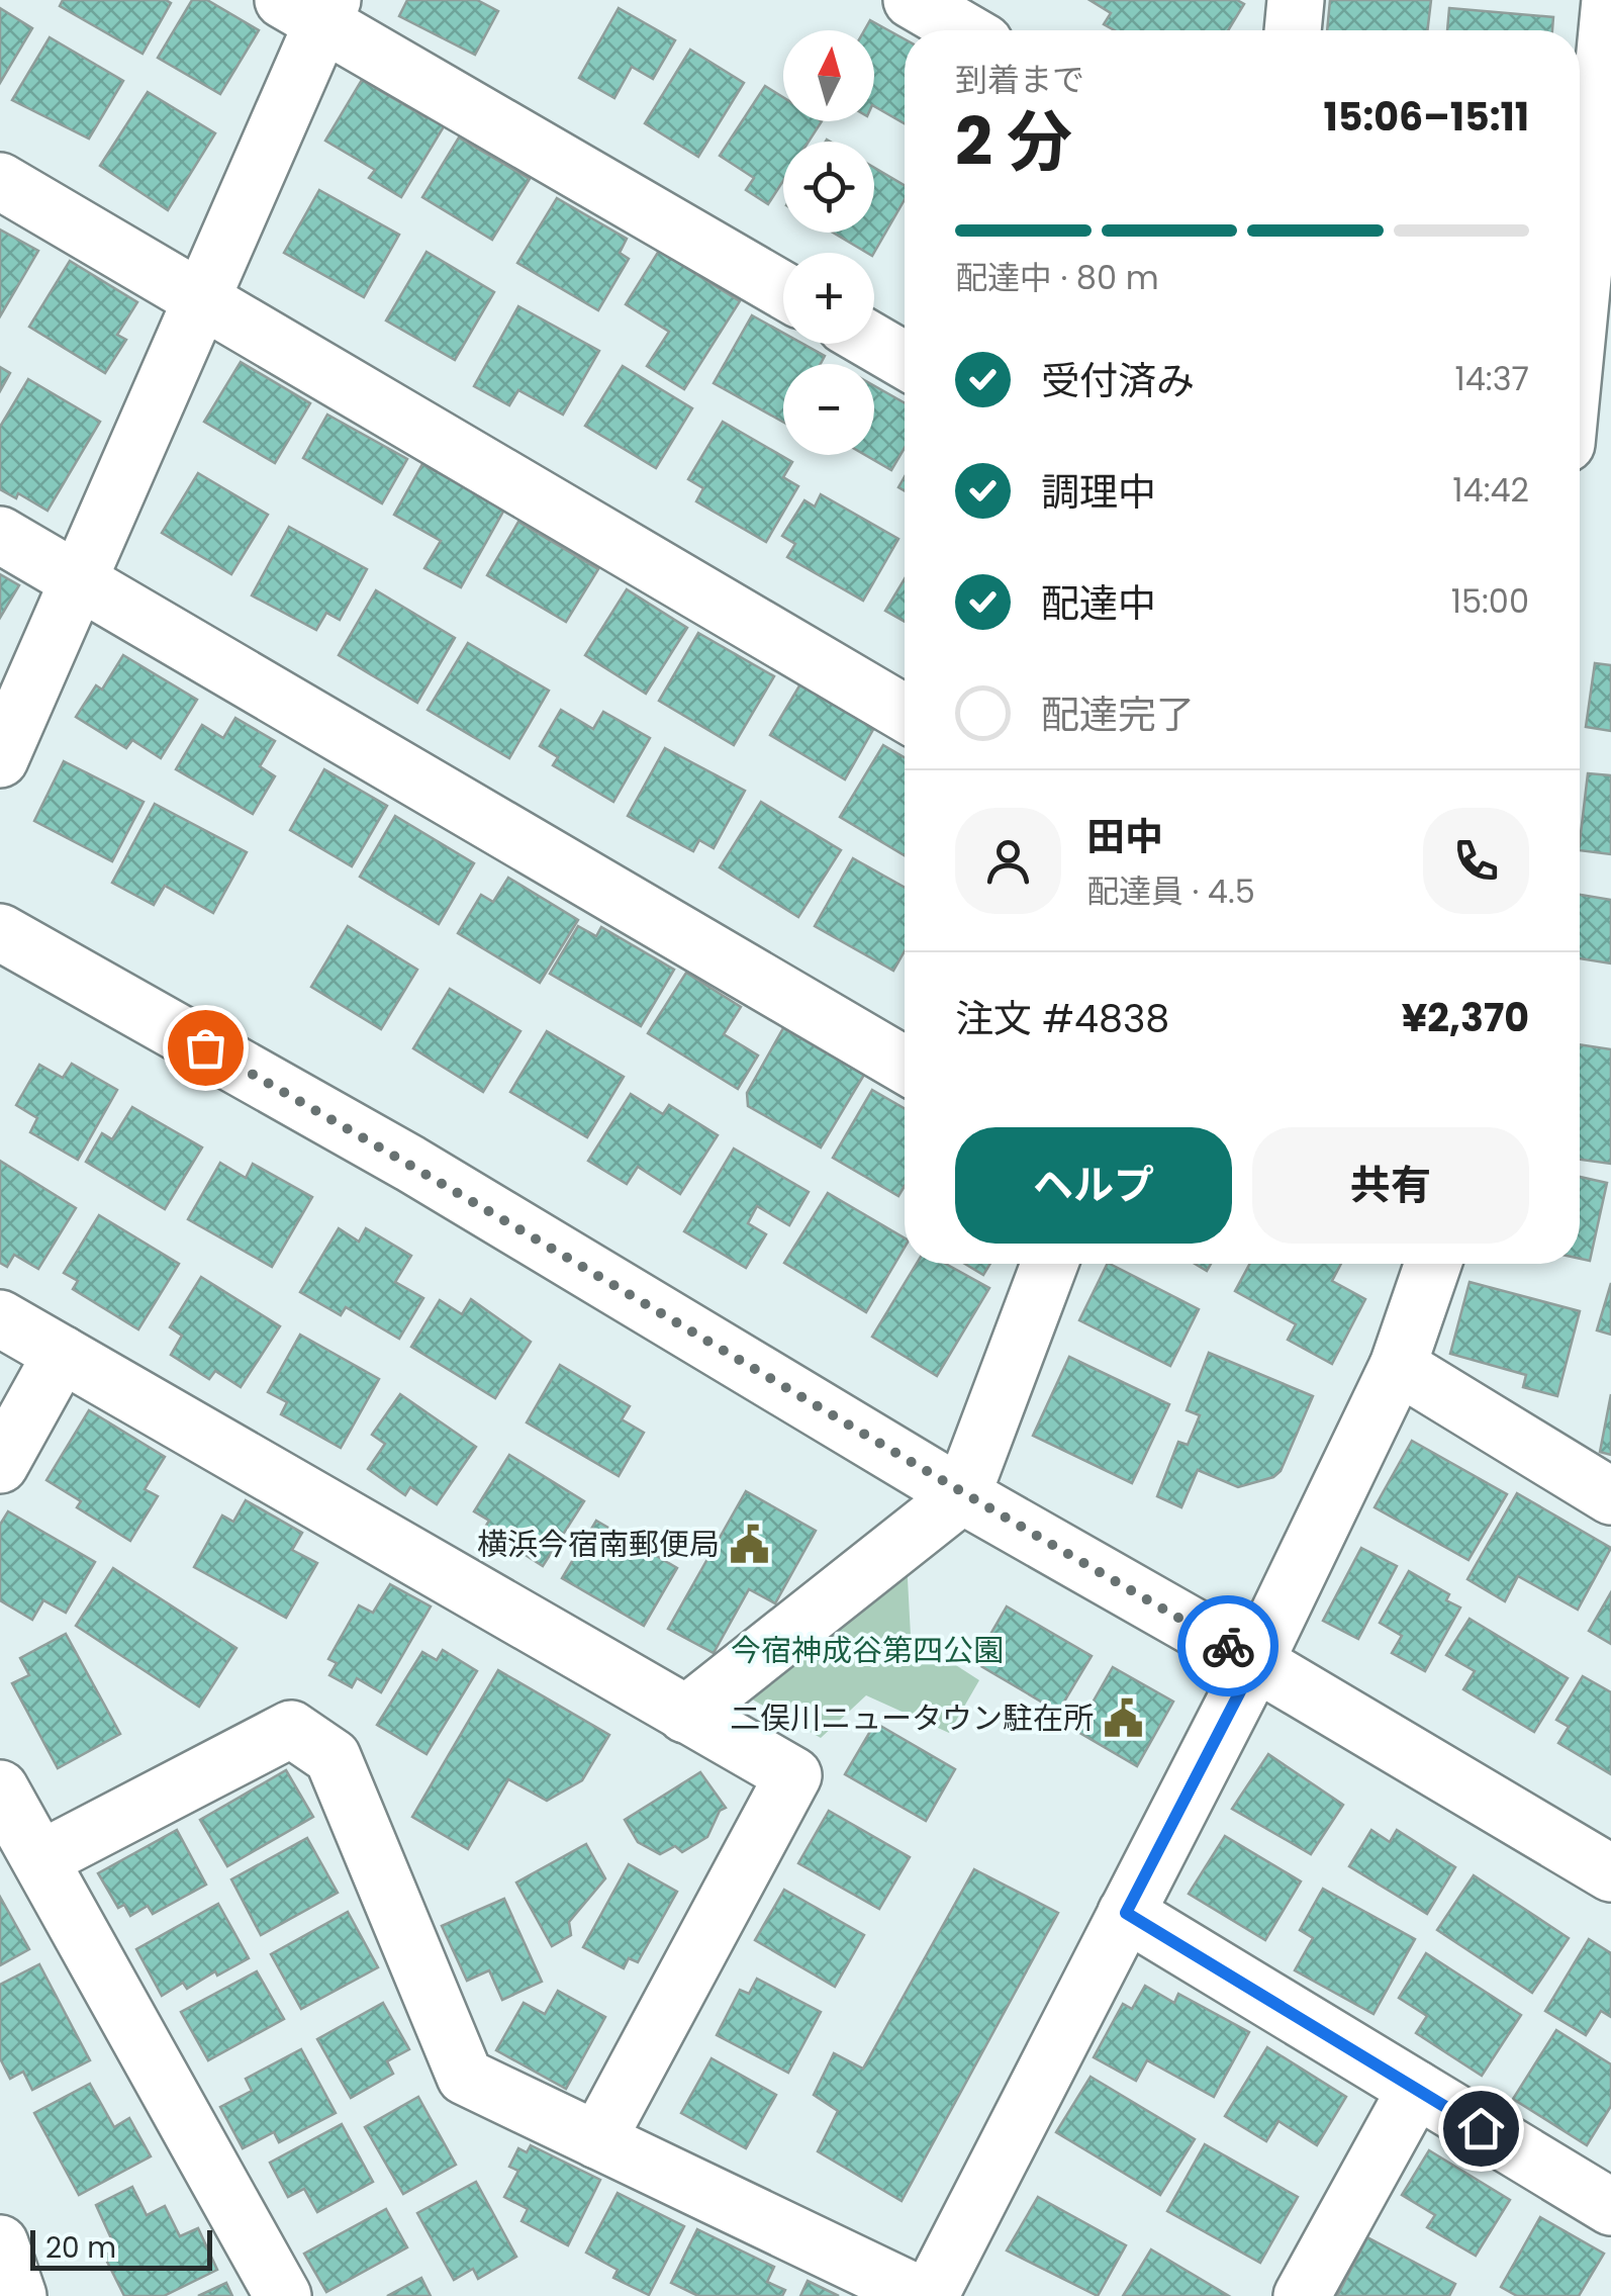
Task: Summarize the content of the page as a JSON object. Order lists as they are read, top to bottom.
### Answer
{
  "parks": ["今宿神成谷第四公園"],
  "places": {
    "public building": ["横浜今宿南郵便局", "二俣川ニュータウン駐在所"]
  },
  "scale_bar": "20 m",
  "north": "top",
  "page": {
    "map_buttons": ["+", "−"],
    "heading": ["2 分", "到着まで", "15:06–15:11"],
    "panel": [
      "田中",
      "配達員 · 4.5",
      "注文 #4838",
      "¥2,370"
    ],
    "bar": "配達中 · 80 m",
    "list": [
      ["受付済み", "14:37"],
      ["調理中", "14:42"],
      ["配達中", "15:00"],
      "配達完了"
    ],
    "buttons": ["ヘルプ", "共有"],
    "scale": "20 m"
  }
}
